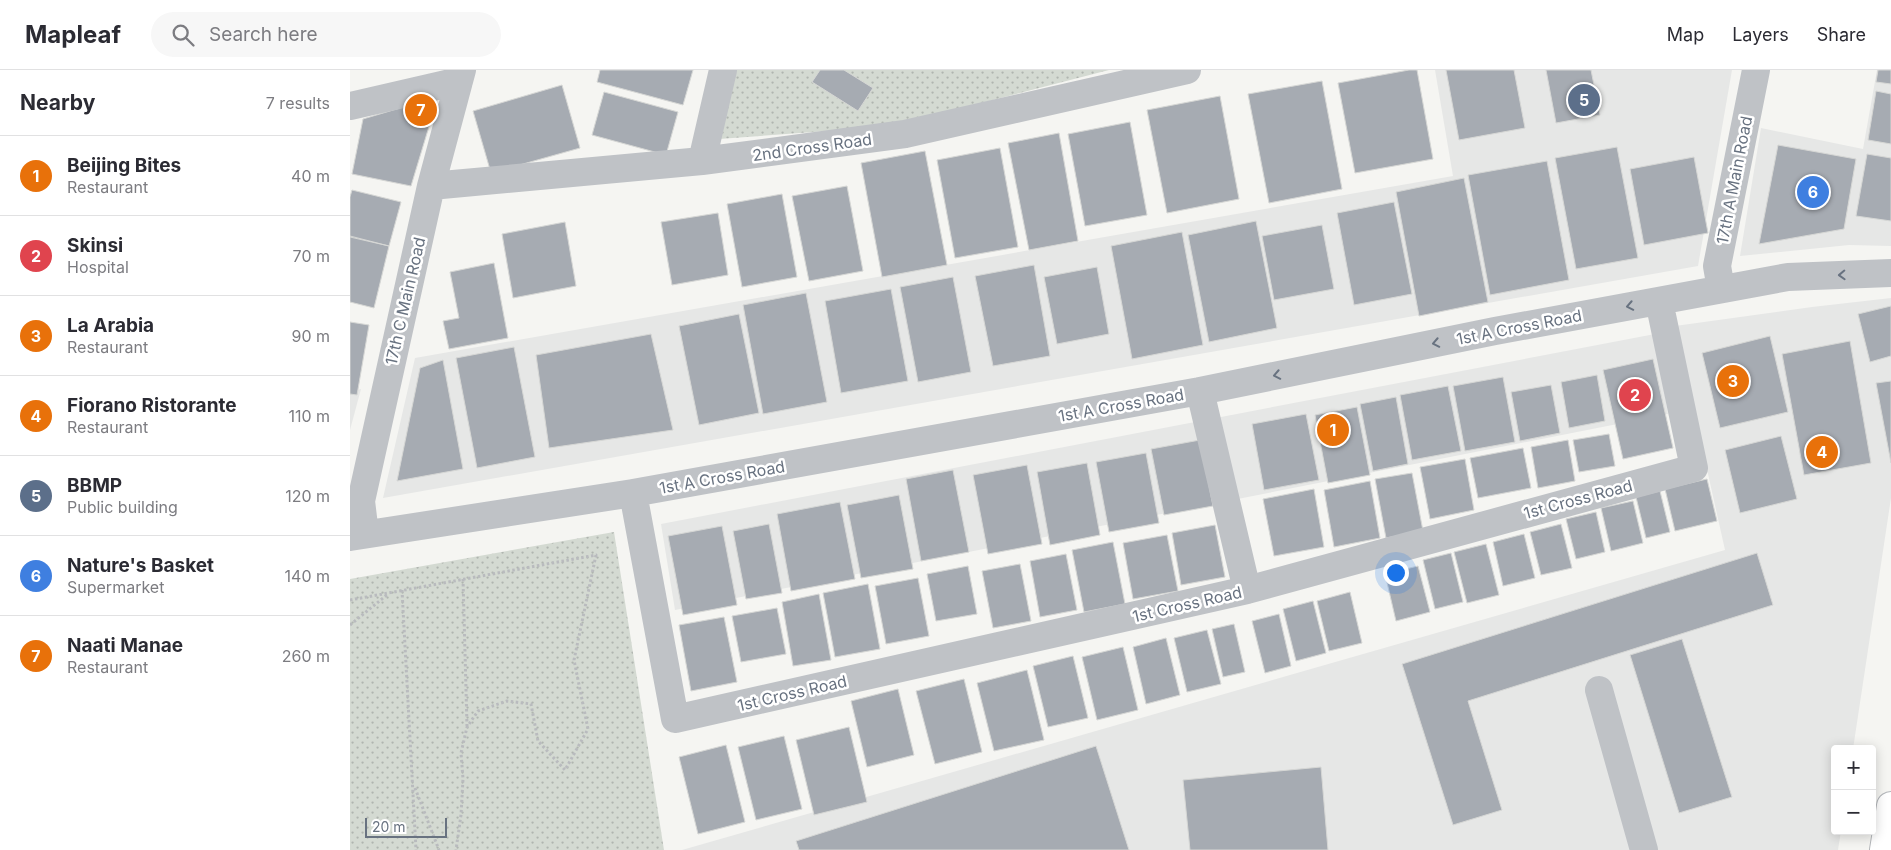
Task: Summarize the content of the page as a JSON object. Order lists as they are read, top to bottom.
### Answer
{
  "streets": {
    "street": [
      "2nd Cross Road",
      "17th A Main Road",
      "17th C Main Road",
      "1st A Cross Road",
      "1st Cross Road"
    ]
  },
  "crossings": [
    ["2nd Cross Road", "17th C Main Road"],
    ["17th A Main Road", "1st A Cross Road"],
    ["17th C Main Road", "1st A Cross Road"],
    ["1st A Cross Road", "1st Cross Road"]
  ],
  "one_way": ["1st A Cross Road"],
  "scale_bar": "20 m",
  "page": {
    "header": "Mapleaf",
    "search": "Search here",
    "nav": ["Map", "Layers", "Share"],
    "heading": ["Nearby", "7 results"],
    "pins": [
      "5",
      "7",
      "6",
      "3",
      "2",
      "1",
      "4"
    ],
    "list": [
      {
        "mark": "1",
        "name": "Beijing Bites",
        "note": "Restaurant",
        "value": "40 m"
      },
      {
        "mark": "2",
        "name": "Skinsi",
        "note": "Hospital",
        "value": "70 m"
      },
      {
        "mark": "3",
        "name": "La Arabia",
        "note": "Restaurant",
        "value": "90 m"
      },
      {
        "mark": "4",
        "name": "Fiorano Ristorante",
        "note": "Restaurant",
        "value": "110 m"
      },
      {
        "mark": "5",
        "name": "BBMP",
        "note": "Public building",
        "value": "120 m"
      },
      {
        "mark": "6",
        "name": "Nature's Basket",
        "note": "Supermarket",
        "value": "140 m"
      },
      {
        "mark": "7",
        "name": "Naati Manae",
        "note": "Restaurant",
        "value": "260 m"
      }
    ],
    "map_buttons": ["+", "−"],
    "scale": "20 m"
  }
}
